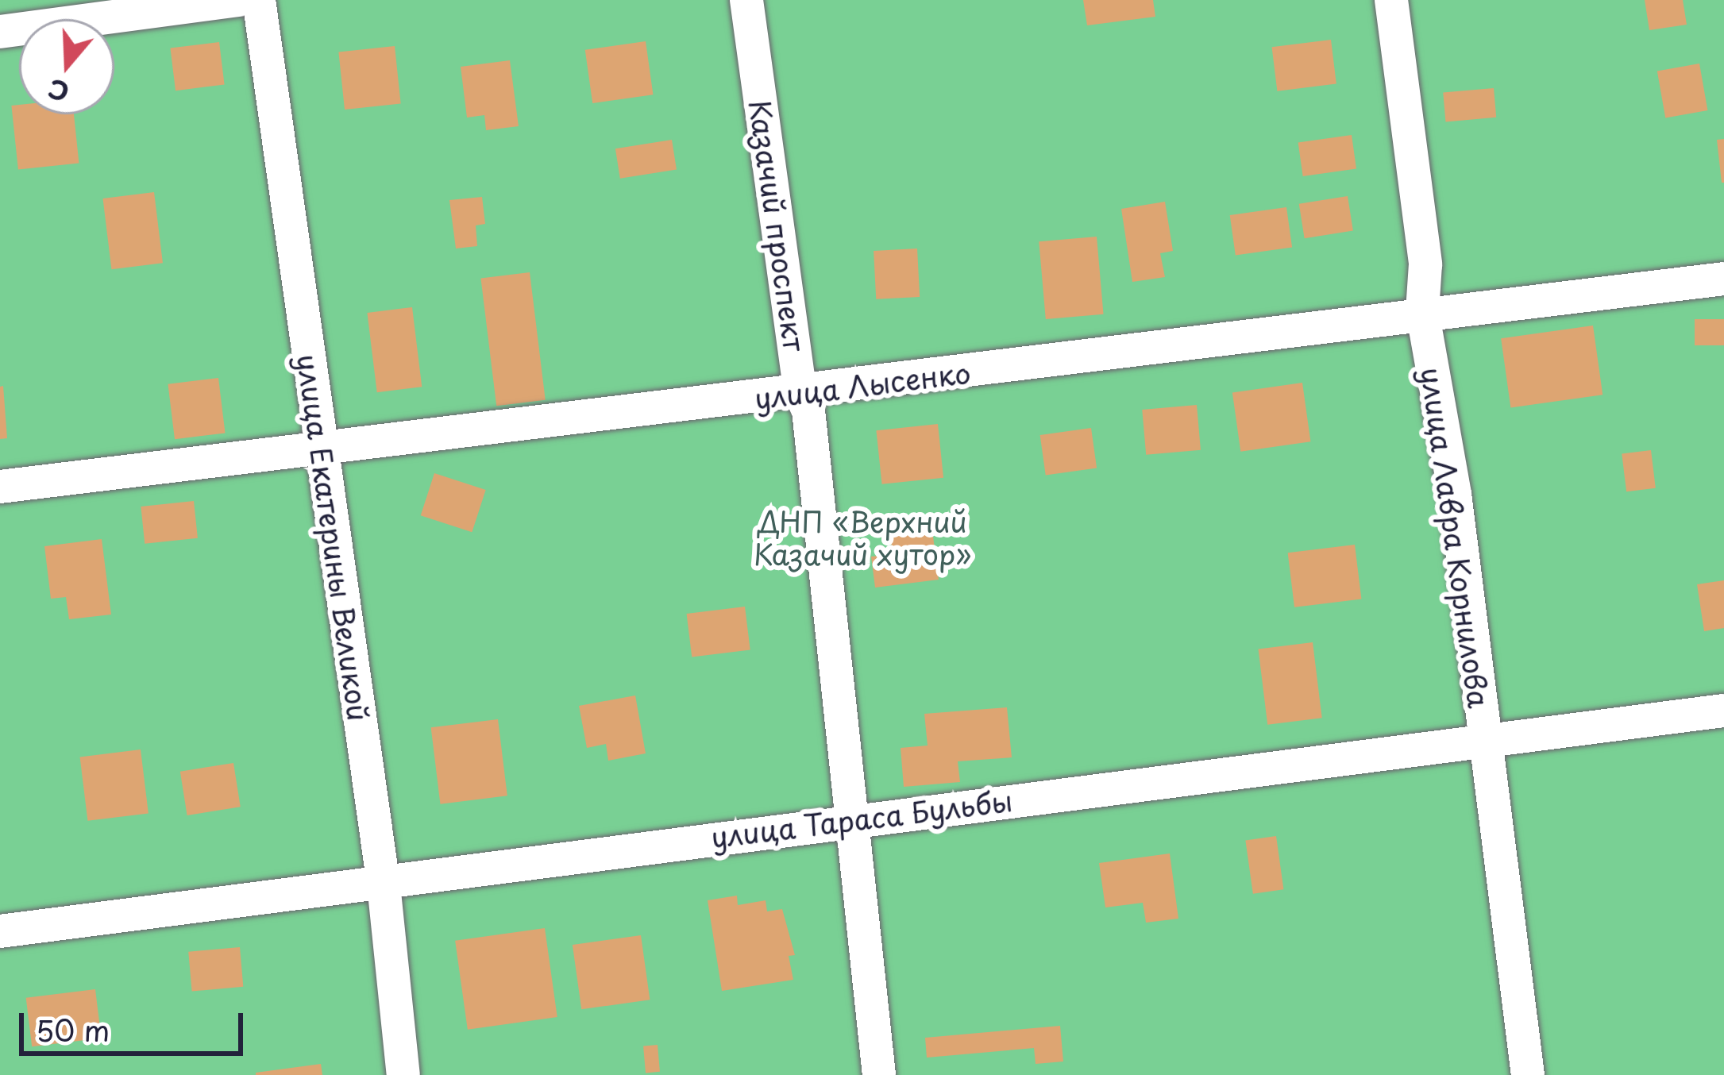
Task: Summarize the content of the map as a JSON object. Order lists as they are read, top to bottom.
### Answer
{
  "streets": {
    "street": [
      "Казачий проспект",
      "улица Лысенко",
      "улица Екатерины Великой",
      "улица Лавра Корнилова",
      "улица Тараса Бульбы"
    ]
  },
  "crossings": [
    ["Казачий проспект", "улица Лысенко"],
    ["Казачий проспект", "улица Тараса Бульбы"],
    ["улица Лысенко", "улица Екатерины Великой"],
    ["улица Лысенко", "улица Лавра Корнилова"],
    ["улица Екатерины Великой", "улица Тараса Бульбы"],
    ["улица Лавра Корнилова", "улица Тараса Бульбы"]
  ],
  "parks": ["ДНП «Верхний Казачий хутор»"],
  "scale_bar": "50 m",
  "north": "bottom"
}
